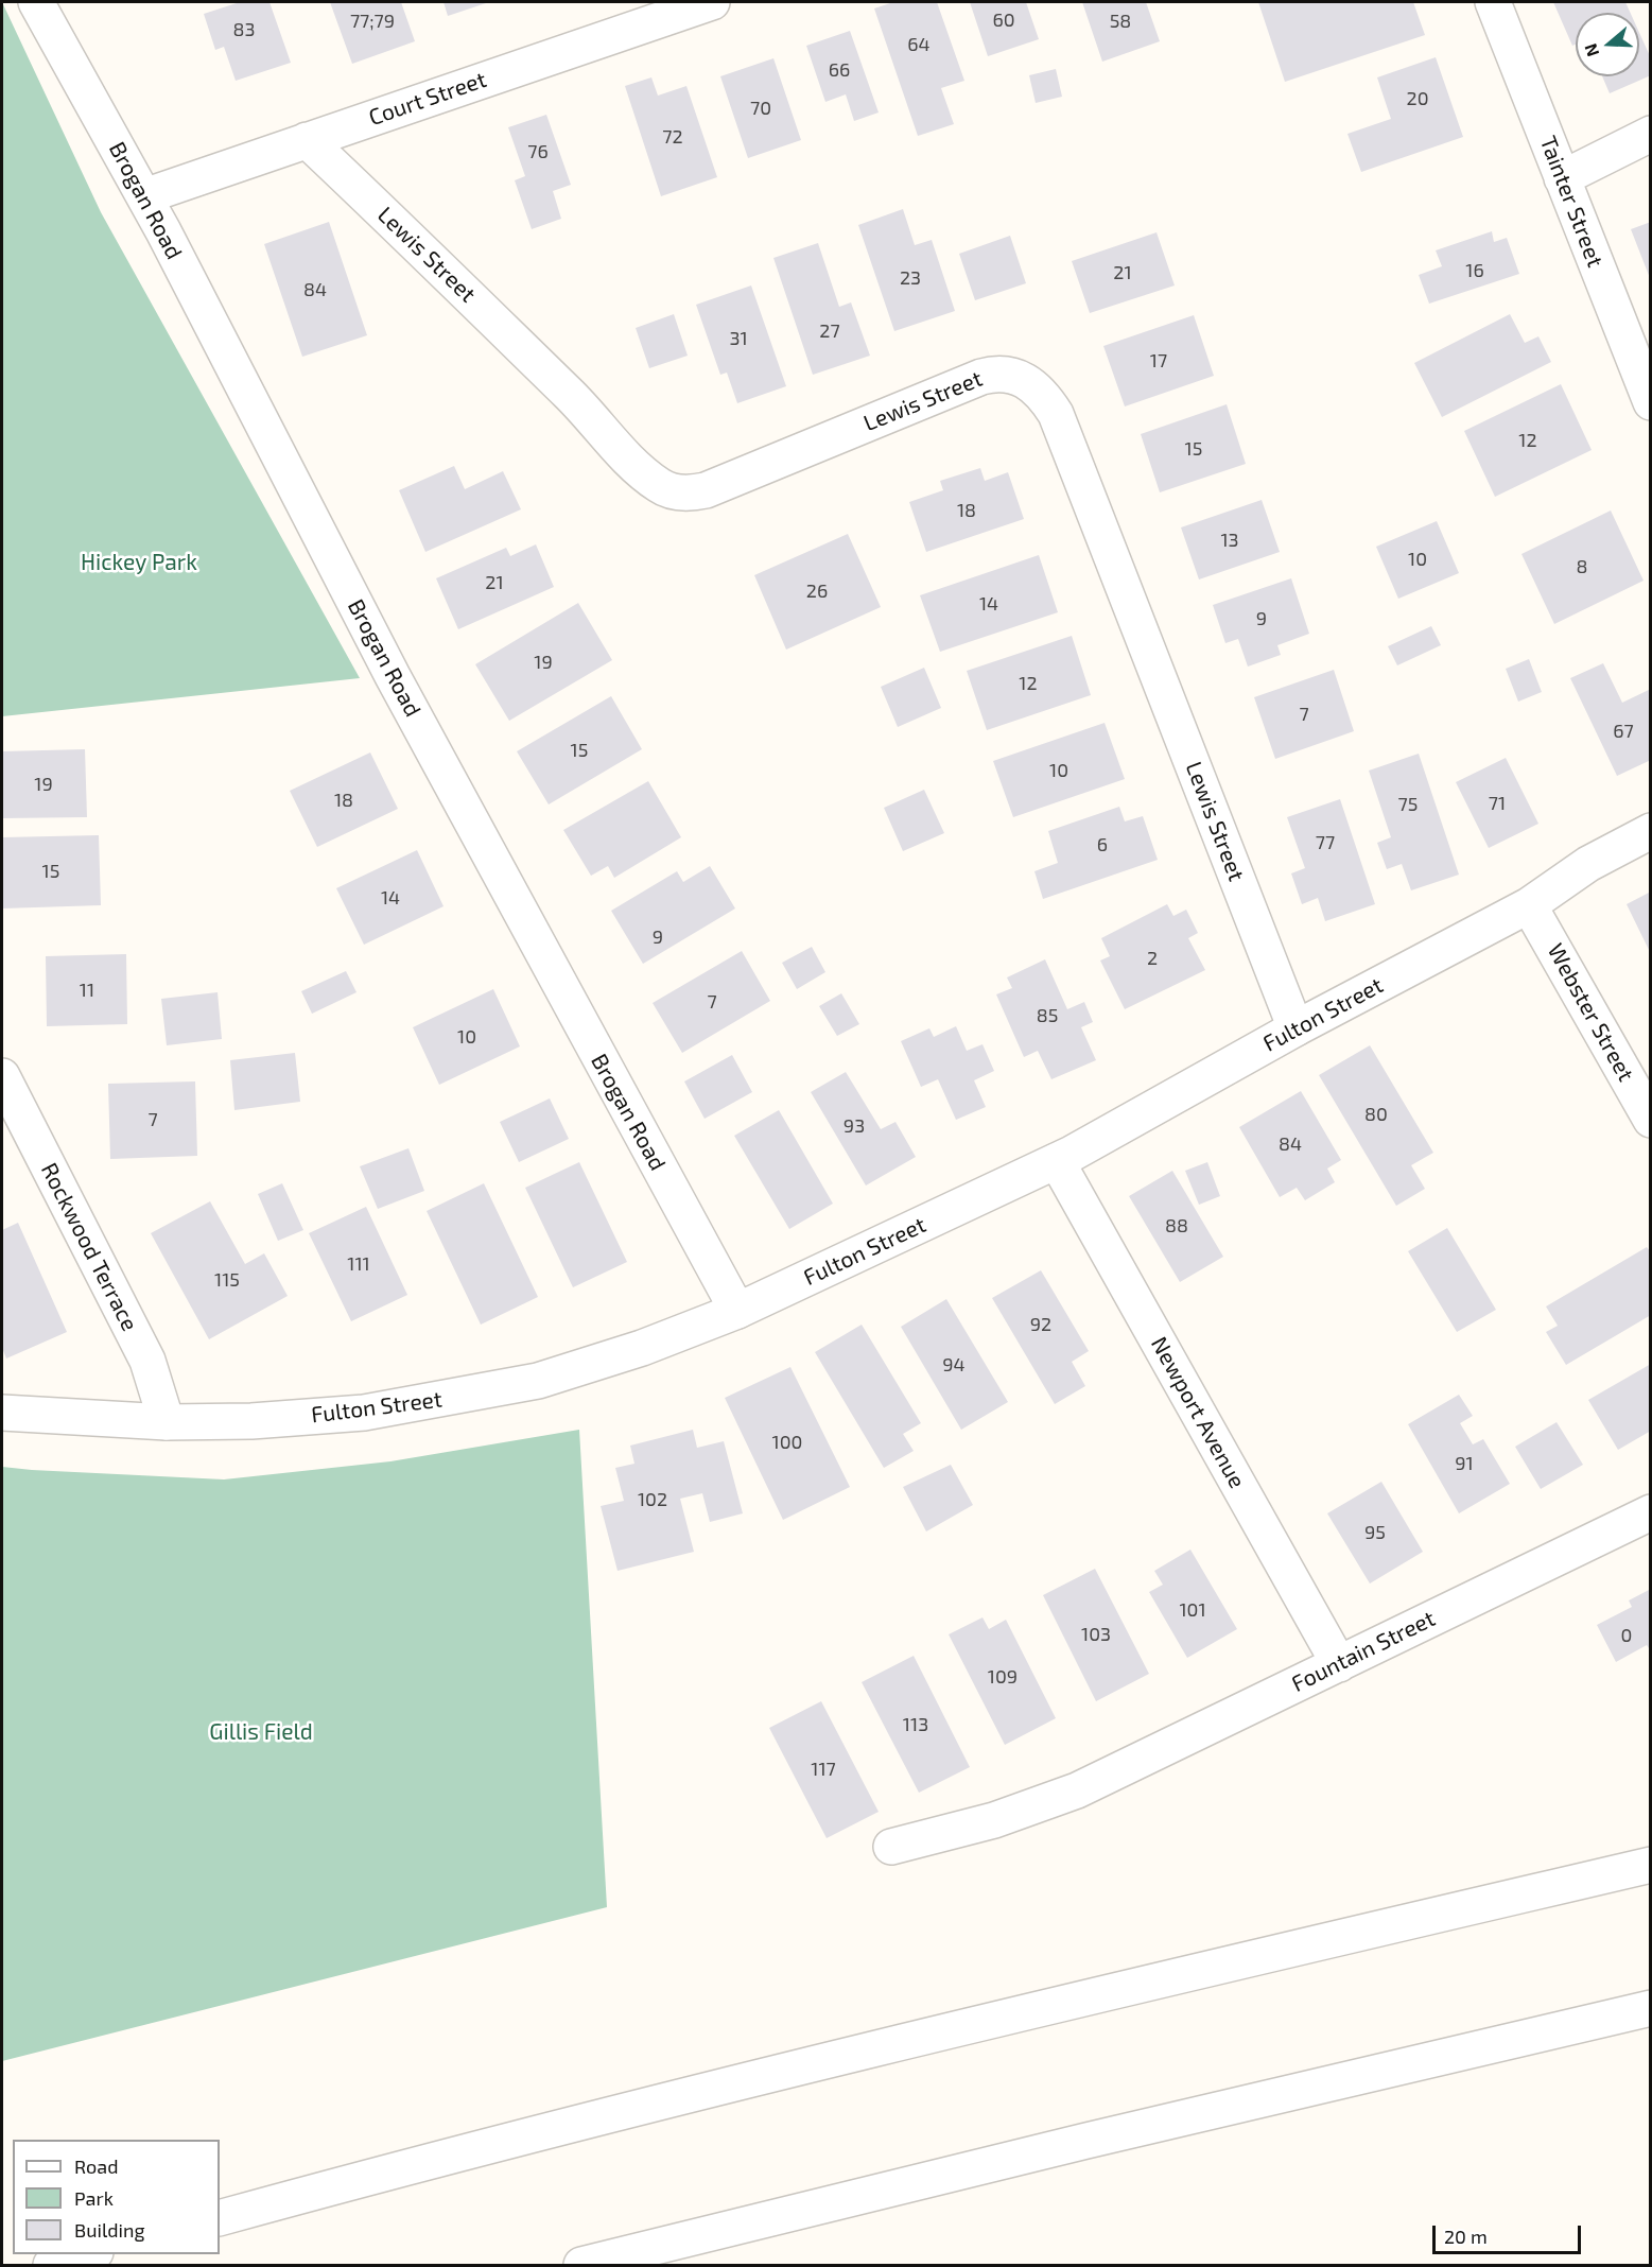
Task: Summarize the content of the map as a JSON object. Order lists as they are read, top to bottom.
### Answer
{
  "streets": {
    "main road": [
      "Court Street",
      "Brogan Road",
      "Tainter Street",
      "Lewis Street",
      "Webster Street",
      "Fulton Street",
      "Rockwood Terrace",
      "Newport Avenue",
      "Fountain Street"
    ]
  },
  "crossings": [
    ["Court Street", "Brogan Road"],
    ["Court Street", "Lewis Street"],
    ["Brogan Road", "Fulton Street"],
    ["Lewis Street", "Fulton Street"],
    ["Webster Street", "Fulton Street"],
    ["Fulton Street", "Rockwood Terrace"],
    ["Fulton Street", "Newport Avenue"],
    ["Newport Avenue", "Fountain Street"]
  ],
  "parks": ["Hickey Park", "Gillis Field"],
  "house_numbers": [
    "60",
    "77;79",
    "58",
    "83",
    "64",
    "66",
    "20",
    "70",
    "72",
    "76",
    "16",
    "21",
    "23",
    "84",
    "27",
    "31",
    "17",
    "12",
    "15",
    "18",
    "13",
    "10",
    "8",
    "21",
    "26",
    "14",
    "9",
    "19",
    "12",
    "7",
    "67",
    "15",
    "10",
    "19",
    "18",
    "71",
    "75",
    "77",
    "6",
    "15",
    "14",
    "9",
    "2",
    "11",
    "7",
    "85",
    "10",
    "80",
    "7",
    "93",
    "84",
    "88",
    "111",
    "115",
    "92",
    "94",
    "100",
    "91",
    "102",
    "95",
    "101",
    "103",
    "0",
    "109",
    "113",
    "117"
  ],
  "legend": ["Road", "Park", "Building"],
  "scale_bar": "20 m",
  "north": "left"
}
